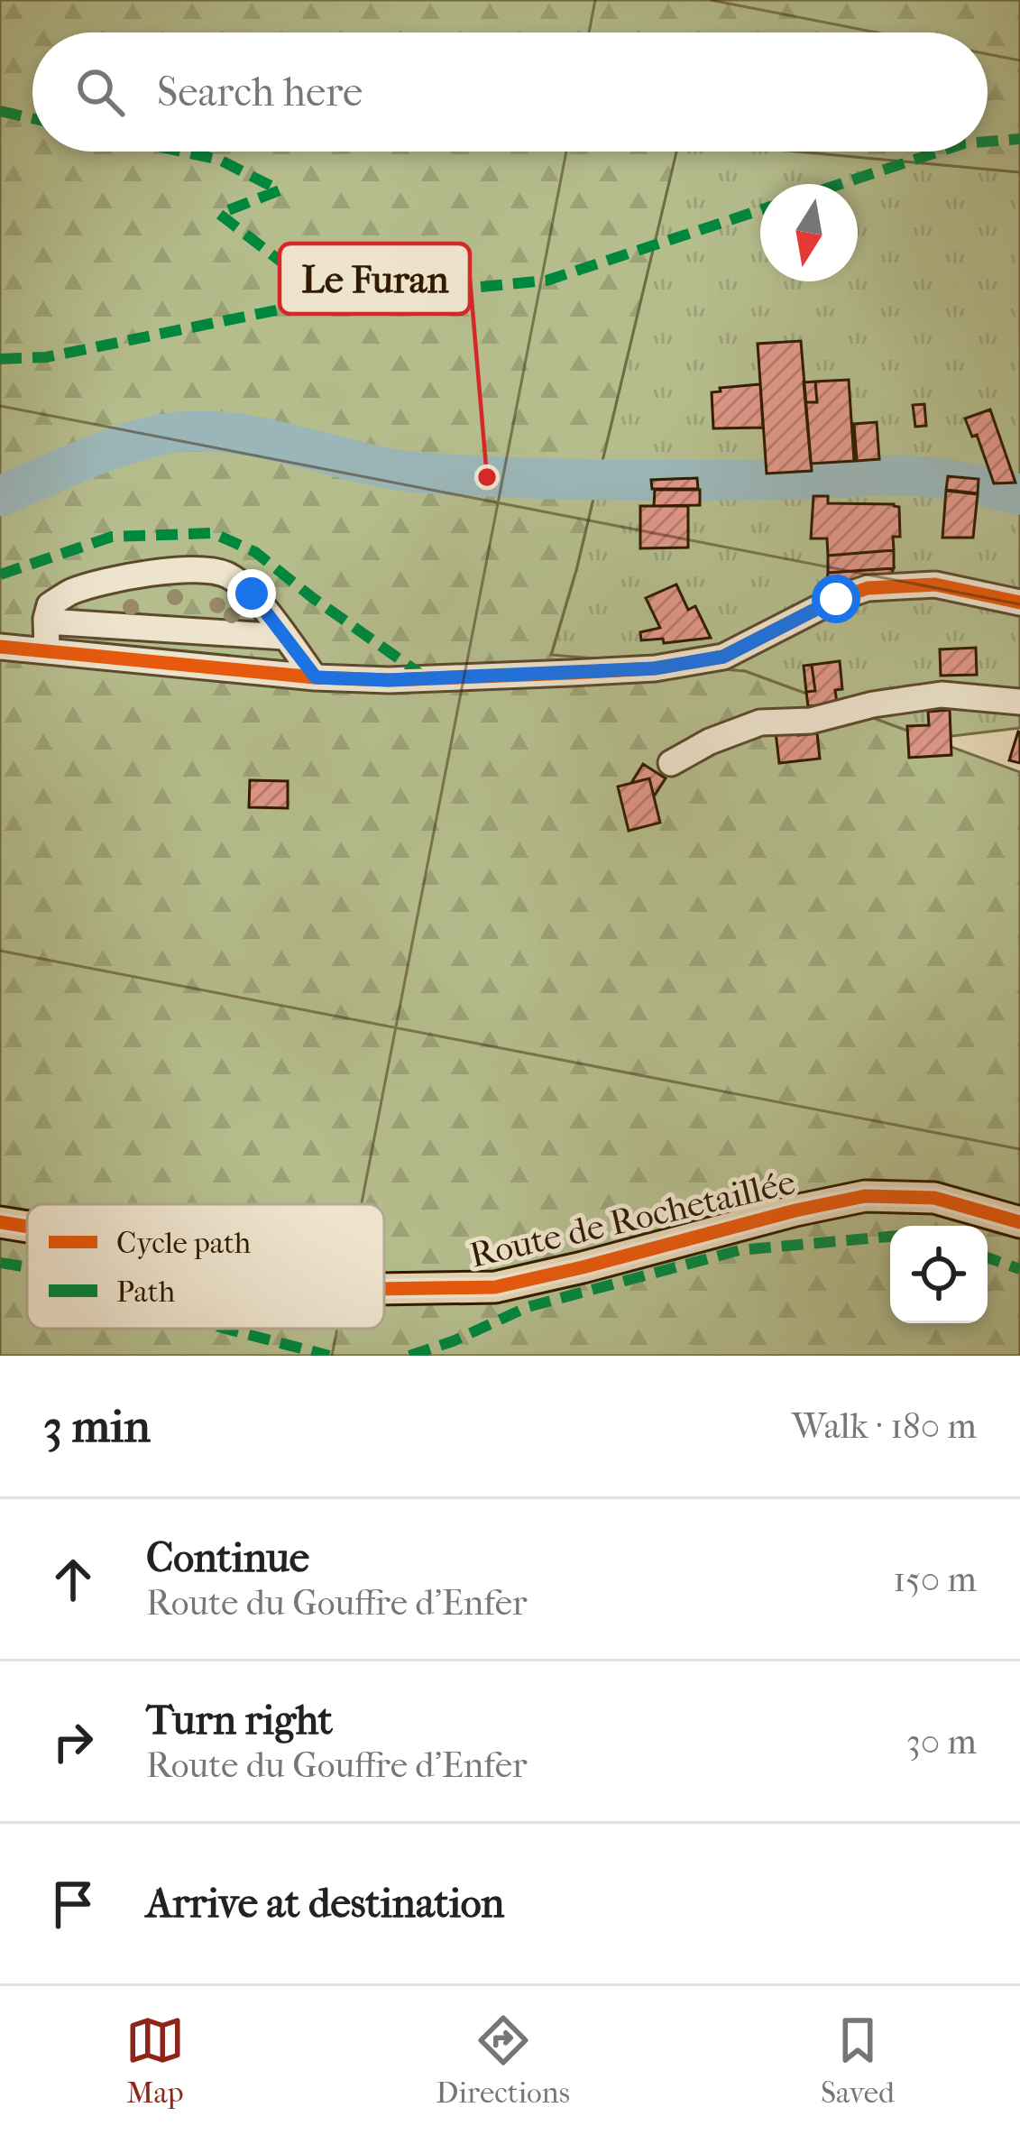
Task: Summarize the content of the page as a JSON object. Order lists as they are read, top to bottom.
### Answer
{
  "streets": {
    "main road": ["Route de Rochetaillée"]
  },
  "places": ["Le Furan"],
  "legend": ["Cycle path", "Path"],
  "north": "bottom",
  "page": {
    "search": "Search here",
    "heading": ["3 min", "Walk · 180 m"],
    "list": [
      ["Continue", "Route du Gouffre d'Enfer", "150 m"],
      ["Turn right", "Route du Gouffre d'Enfer", "30 m"],
      "Arrive at destination"
    ],
    "nav": ["Map", "Directions", "Saved"]
  }
}
